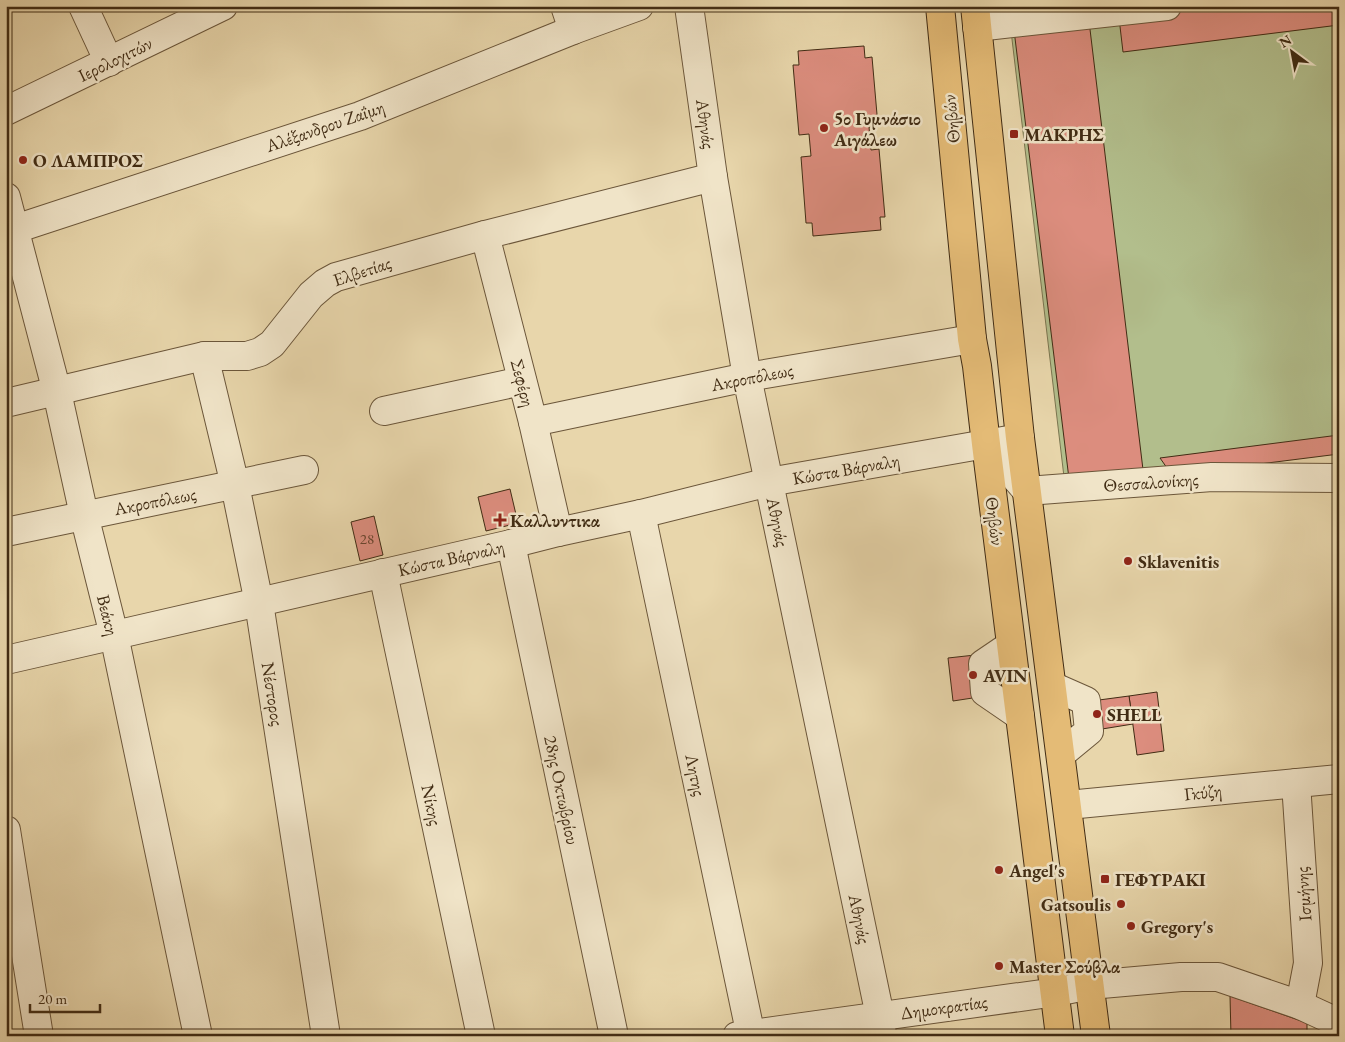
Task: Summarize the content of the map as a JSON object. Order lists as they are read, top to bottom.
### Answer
{
  "streets": {
    "main road": ["Θηβών"],
    "street": [
      "Ιερολοχιτών",
      "Αθηνάς",
      "Αλέξανδρου Ζαΐμη",
      "Ελβετίας",
      "Ακροπόλεως",
      "Σεφέρη",
      "Κώστα Βάρναλη",
      "Θεσσαλονίκης",
      "Βεάκη",
      "Νέστορος",
      "Λητης",
      "28ης Οκτωβρίου",
      "Γκύζη",
      "Νίκης",
      "Ισμήνης",
      "Δημοκρατίας"
    ]
  },
  "crossings": [
    ["Θηβών", "Ακροπόλεως"],
    ["Θηβών", "Κώστα Βάρναλη"],
    ["Θηβών", "Θεσσαλονίκης"],
    ["Θηβών", "Γκύζη"],
    ["Θηβών", "Δημοκρατίας"],
    ["Αθηνάς", "Ελβετίας"],
    ["Αθηνάς", "Ακροπόλεως"],
    ["Αθηνάς", "Κώστα Βάρναλη"],
    ["Αθηνάς", "Δημοκρατίας"],
    ["Αλέξανδρου Ζαΐμη", "Βεάκη"],
    ["Ελβετίας", "Σεφέρη"],
    ["Ελβετίας", "Βεάκη"],
    ["Ελβετίας", "Νέστορος"],
    ["Ακροπόλεως", "Σεφέρη"],
    ["Ακροπόλεως", "Βεάκη"],
    ["Ακροπόλεως", "Νέστορος"],
    ["Σεφέρη", "Κώστα Βάρναλη"],
    ["Κώστα Βάρναλη", "Βεάκη"],
    ["Κώστα Βάρναλη", "Νέστορος"],
    ["Κώστα Βάρναλη", "Λητης"],
    ["Κώστα Βάρναλη", "28ης Οκτωβρίου"],
    ["Κώστα Βάρναλη", "Νίκης"],
    ["Λητης", "Δημοκρατίας"],
    ["Γκύζη", "Ισμήνης"],
    ["Ισμήνης", "Δημοκρατίας"]
  ],
  "places": {
    "other": [
      "5ο Γυμνάσιο Αιγάλεω",
      "Ο ΛΑΜΠΡΟΣ",
      "Sklavenitis",
      "AVIN",
      "SHELL",
      "Angel's",
      "Gatsoulis",
      "Gregory's",
      "Master Σούβλα"
    ],
    "transit": ["ΜΑΚΡΗΣ", "ΓΕΦΥΡΑΚΙ"],
    "health": ["Καλλυντικα"]
  },
  "house_numbers": ["28"],
  "scale_bar": "20 m",
  "north": "top left"
}
